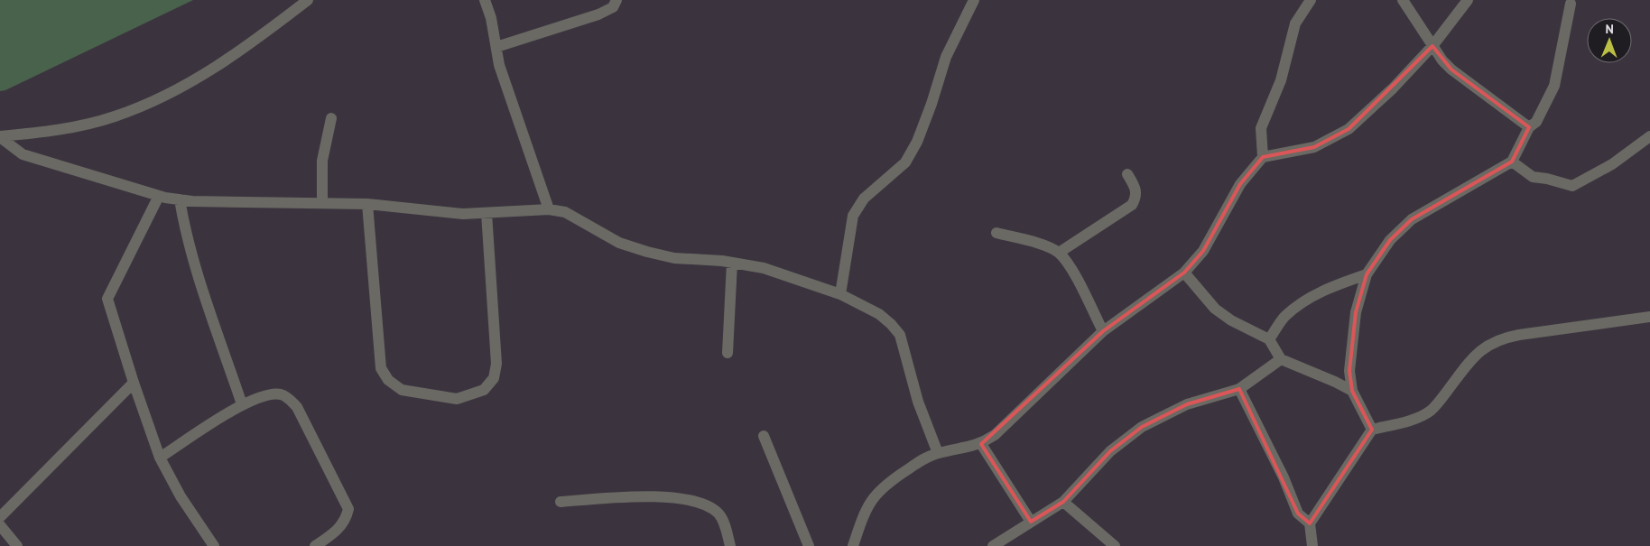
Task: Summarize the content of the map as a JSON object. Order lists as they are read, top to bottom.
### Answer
{
  "north": "top"
}
